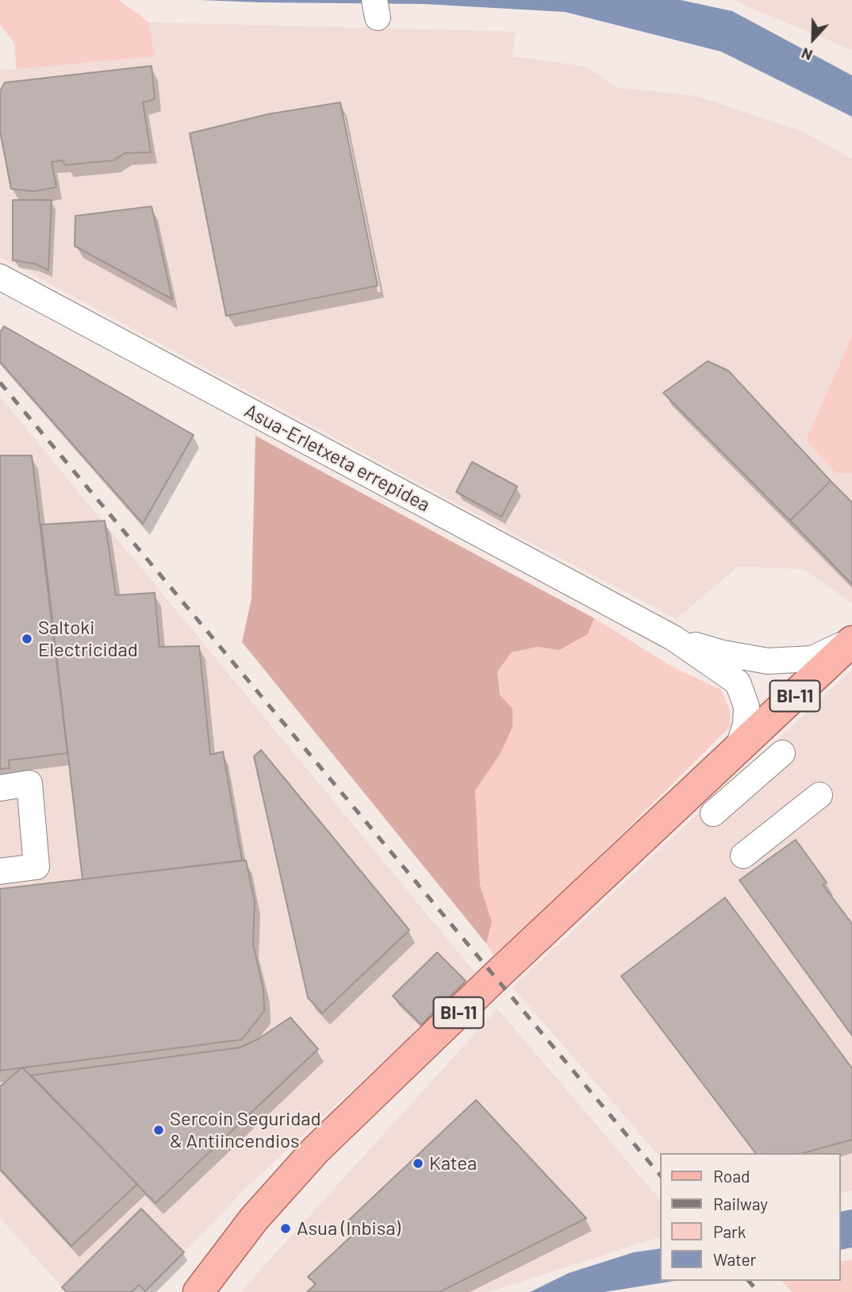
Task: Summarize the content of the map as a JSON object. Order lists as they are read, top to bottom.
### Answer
{
  "streets": {
    "main road": ["BI-11"],
    "street": ["Asua-Erletxeta errepidea"]
  },
  "places": [
    "Saltoki Electricidad",
    "Sercoin Seguridad & Antiincendios",
    "Katea",
    "Asua (Inbisa)"
  ],
  "legend": [
    "Road",
    "Railway",
    "Park",
    "Water"
  ],
  "north": "bottom"
}
